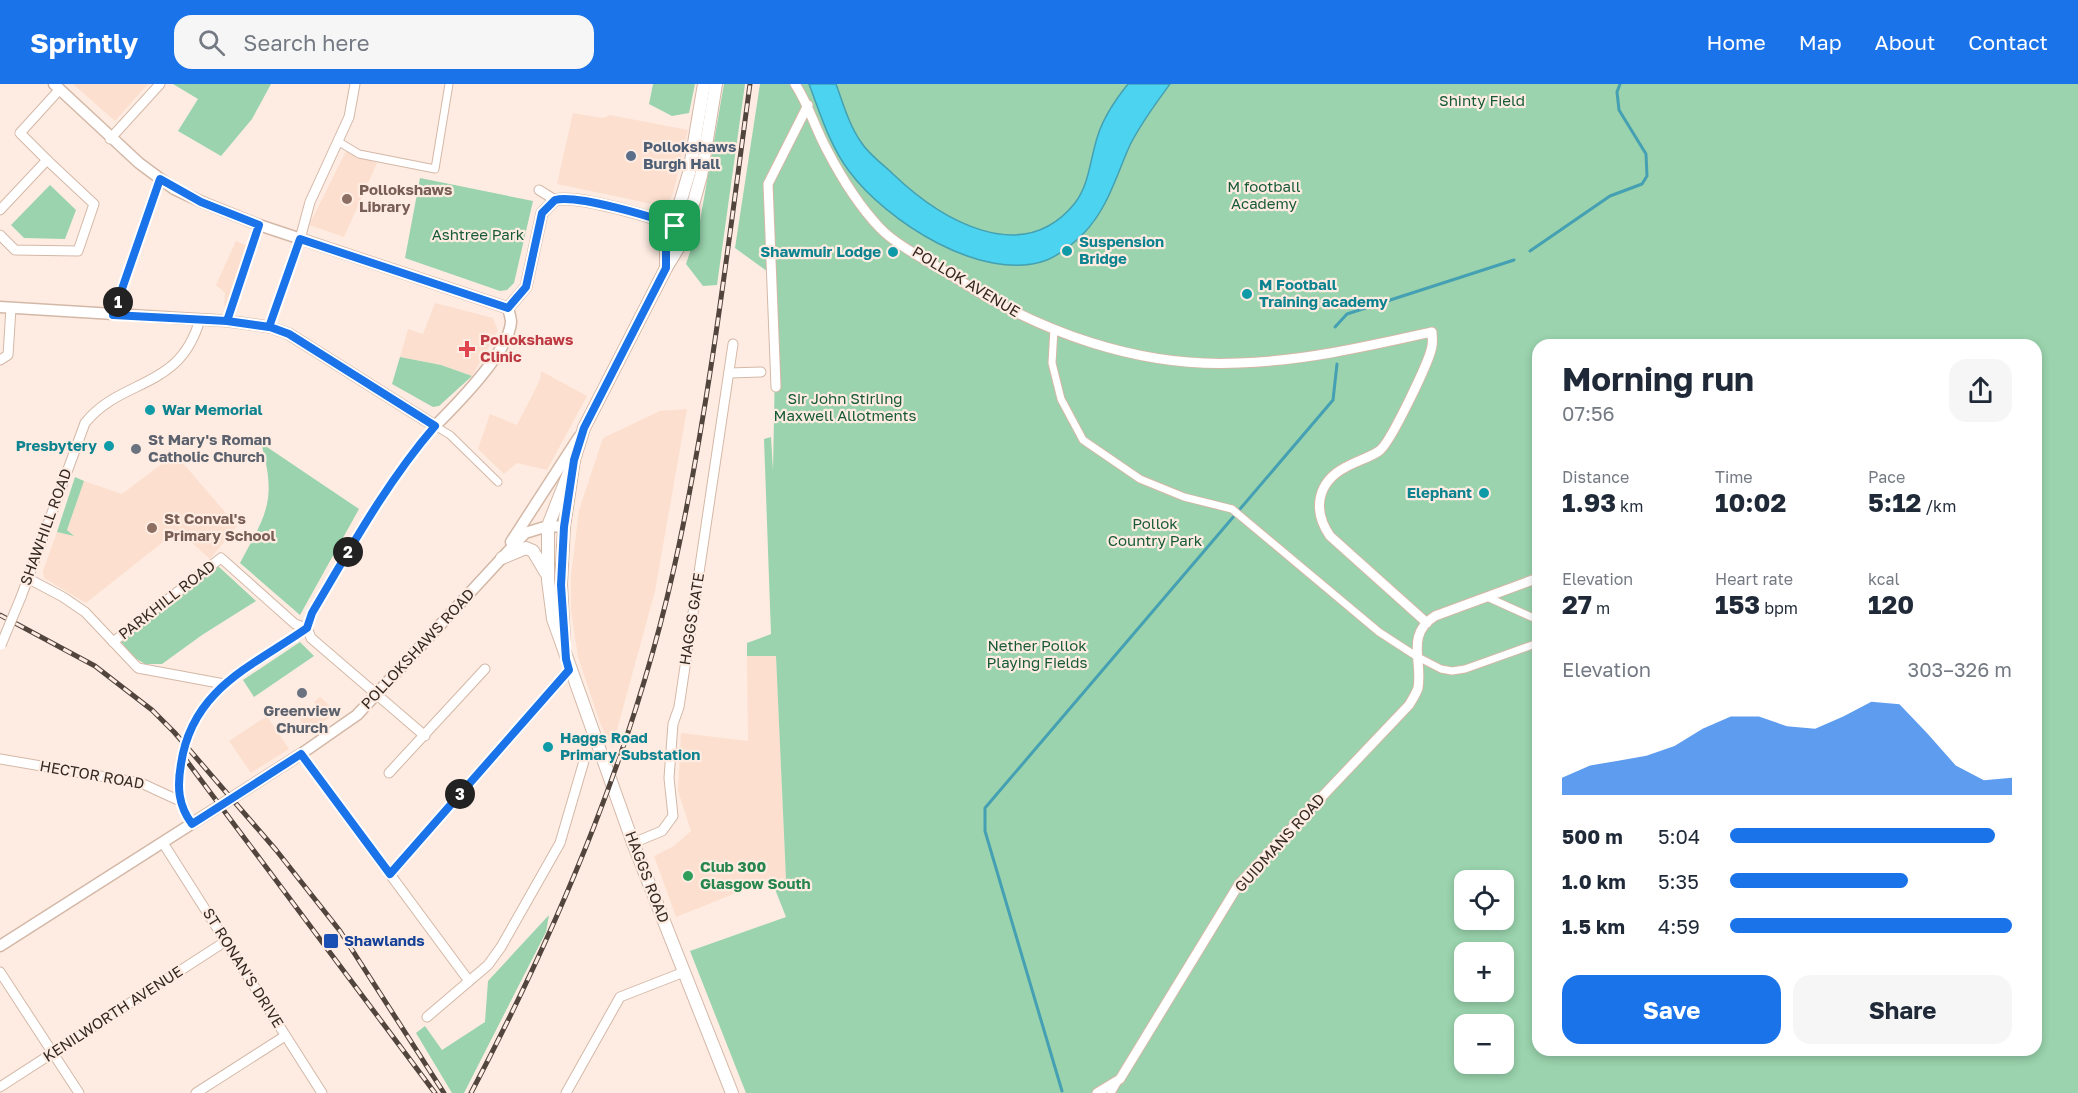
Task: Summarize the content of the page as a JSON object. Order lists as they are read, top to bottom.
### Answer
{
  "streets": {
    "main road": ["HAGGS ROAD"],
    "street": [
      "POLLOK AVENUE",
      "SHAWHILL ROAD",
      "PARKHILL ROAD",
      "HAGGS GATE",
      "POLLOKSHAWS ROAD",
      "HECTOR ROAD",
      "GUIDMANS ROAD",
      "ST RONAN'S DRIVE",
      "KENILWORTH AVENUE"
    ]
  },
  "crossings": [
    ["POLLOK AVENUE", "GUIDMANS ROAD"],
    ["HAGGS GATE", "HAGGS ROAD"],
    ["POLLOKSHAWS ROAD", "HAGGS ROAD"],
    ["POLLOKSHAWS ROAD", "ST RONAN'S DRIVE"],
    ["ST RONAN'S DRIVE", "KENILWORTH AVENUE"]
  ],
  "parks": [
    "Shinty Field",
    "M football Academy",
    "Ashtree Park",
    "Sir John Stirling Maxwell Allotments",
    "Pollok Country Park",
    "Nether Pollok Playing Fields"
  ],
  "places": {
    "other": [
      "Pollokshaws Burgh Hall",
      "Pollokshaws Library",
      "Suspension Bridge",
      "Shawmuir Lodge",
      "M Football Training academy",
      "War Memorial",
      "Presbytery",
      "St Mary's Roman Catholic Church",
      "Elephant",
      "St Conval's Primary School",
      "Greenview Church",
      "Haggs Road Primary Substation",
      "Club 300 Glasgow South"
    ],
    "health": ["Pollokshaws Clinic"],
    "transit": ["Shawlands"]
  },
  "page": {
    "header": "Sprintly",
    "search": "Search here",
    "nav": [
      "Home",
      "Map",
      "About",
      "Contact"
    ],
    "pins": ["1", "2", "3"],
    "heading": ["Morning run", "07:56"],
    "stats": [
      ["Distance", "1.93 km"],
      ["Time", "10:02"],
      ["Pace", "5:12 /km"],
      ["Elevation", "27 m"],
      ["Heart rate", "153 bpm"],
      ["kcal", "120"]
    ],
    "chart": ["Elevation", "303–326 m"],
    "list": [
      {
        "name": "500 m",
        "note": "5:04"
      },
      {
        "name": "1.0 km",
        "note": "5:35"
      },
      {
        "name": "1.5 km",
        "note": "4:59"
      }
    ],
    "map_buttons": ["+", "−"],
    "buttons": ["Save", "Share"]
  }
}
